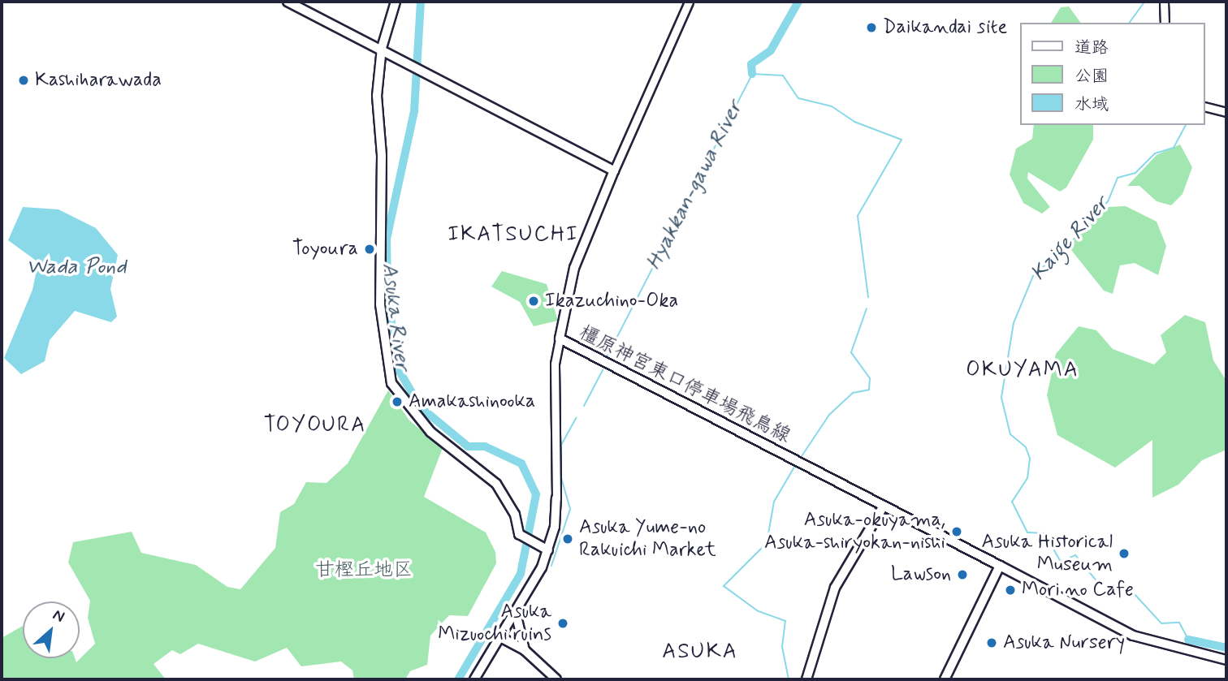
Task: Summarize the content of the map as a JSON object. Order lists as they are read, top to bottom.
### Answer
{
  "streets": {
    "main road": ["橿原神宮東口停車場飛鳥線"]
  },
  "districts": [
    "IKATSUCHI",
    "OKUYAMA",
    "TOYOURA",
    "ASUKA"
  ],
  "water": [
    "Hyakkan-gawa River",
    "Kaige River",
    "Wada Pond",
    "Asuka River"
  ],
  "parks": ["甘樫丘地区"],
  "places": [
    "Daikandai site",
    "Kashiharawada",
    "Toyoura",
    "Ikazuchino-Oka",
    "Amakashinooka",
    "Asuka-okuyama, Asuka-shiryokan-nishi",
    "Asuka Yume-no Rakuichi Market",
    "Asuka Historical Museum",
    "Lawson",
    "Mori no Cafe",
    "Asuka Mizuochi ruins",
    "Asuka Nursery"
  ],
  "legend": ["道路", "公園", "水域"],
  "north": "top right"
}
